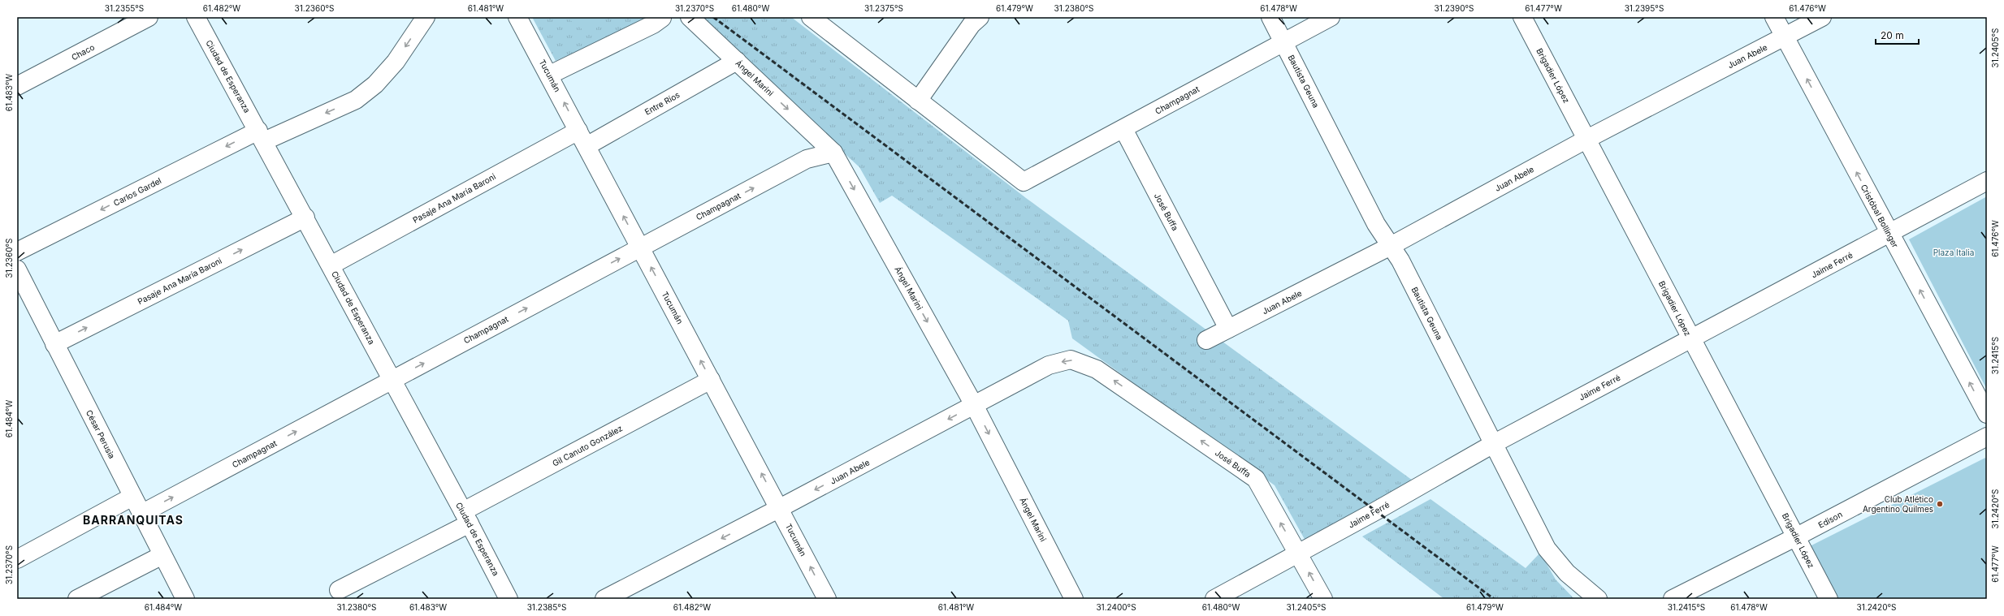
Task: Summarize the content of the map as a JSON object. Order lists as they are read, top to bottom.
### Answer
{
  "streets": {
    "street": [
      "Chaco",
      "Juan Abele",
      "Tucumán",
      "Brigadier López",
      "Ciudad de Esperanza",
      "Ángel Marini",
      "Bautista Geuna",
      "Champagnat",
      "Entre Ríos",
      "Carlos Gardel",
      "Pasaje Ana María Baroni",
      "José Buffa",
      "Cristóbal Bollinger",
      "Jaime Ferré",
      "César Perusia",
      "Gil Canuto González",
      "Edison"
    ]
  },
  "crossings": [
    ["Juan Abele", "Tucumán"],
    ["Juan Abele", "Brigadier López"],
    ["Juan Abele", "Ángel Marini"],
    ["Juan Abele", "Bautista Geuna"],
    ["Juan Abele", "José Buffa"],
    ["Juan Abele", "Cristóbal Bollinger"],
    ["Tucumán", "Champagnat"],
    ["Tucumán", "Entre Ríos"],
    ["Tucumán", "Pasaje Ana María Baroni"],
    ["Tucumán", "Gil Canuto González"],
    ["Brigadier López", "Jaime Ferré"],
    ["Brigadier López", "Edison"],
    ["Ciudad de Esperanza", "Champagnat"],
    ["Ciudad de Esperanza", "Carlos Gardel"],
    ["Ciudad de Esperanza", "Pasaje Ana María Baroni"],
    ["Ciudad de Esperanza", "Gil Canuto González"],
    ["Ángel Marini", "Champagnat"],
    ["Ángel Marini", "Entre Ríos"],
    ["Bautista Geuna", "Champagnat"],
    ["Bautista Geuna", "Jaime Ferré"],
    ["Champagnat", "José Buffa"],
    ["Champagnat", "César Perusia"],
    ["Entre Ríos", "Pasaje Ana María Baroni"],
    ["Pasaje Ana María Baroni", "César Perusia"],
    ["José Buffa", "Jaime Ferré"],
    ["Cristóbal Bollinger", "Jaime Ferré"]
  ],
  "one_way": [
    "Juan Abele",
    "Tucumán",
    "Ángel Marini",
    "Champagnat",
    "Carlos Gardel",
    "Pasaje Ana María Baroni",
    "José Buffa",
    "Cristóbal Bollinger"
  ],
  "districts": ["BARRANQUITAS"],
  "parks": ["Plaza Italia"],
  "places": ["Club Atlético Argentino Quilmes"],
  "scale_bar": "20 m",
  "coordinates": [
    "31.2355°S",
    "61.482°W",
    "31.2360°S",
    "61.481°W",
    "31.2370°S",
    "61.480°W",
    "31.2375°S",
    "61.479°W",
    "31.2380°S",
    "61.478°W",
    "31.2390°S",
    "61.477°W",
    "31.2395°S",
    "61.476°W",
    "31.2405°S",
    "61.483°W",
    "31.2415°S",
    "61.484°W",
    "31.2420°S",
    "31.2385°S",
    "31.2400°S"
  ]
}
